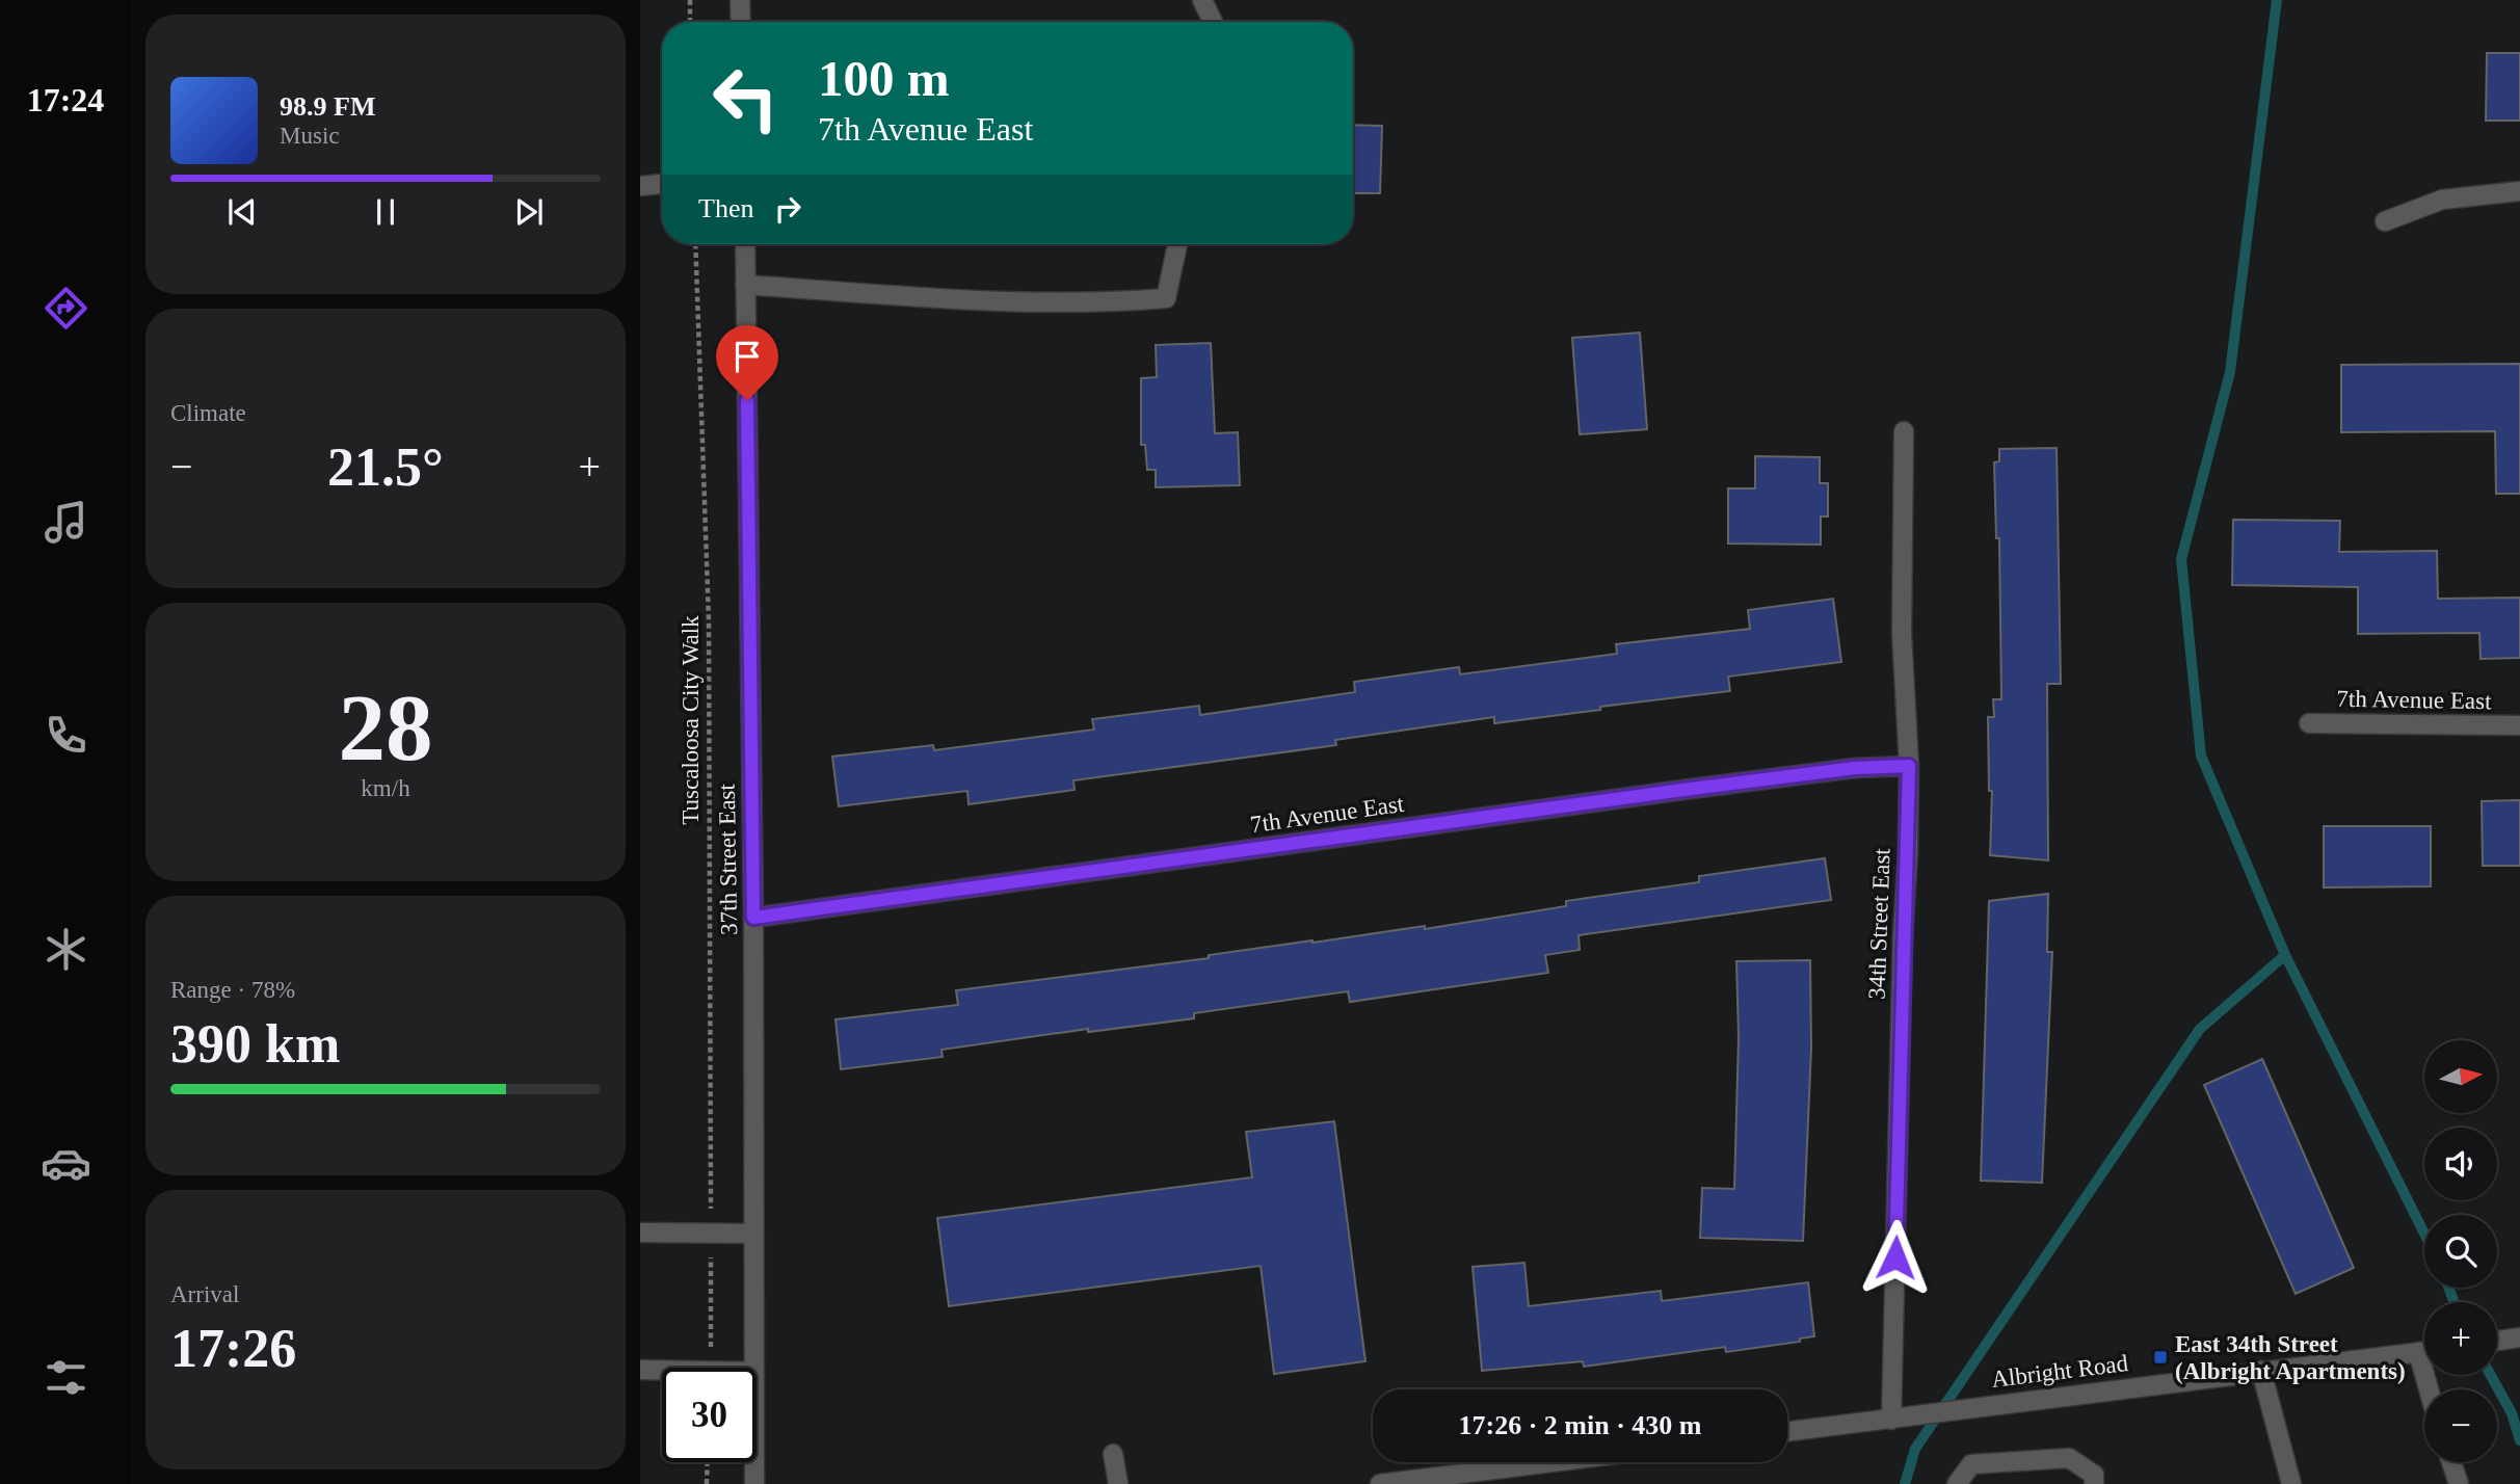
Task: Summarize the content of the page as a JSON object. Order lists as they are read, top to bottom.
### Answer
{
  "streets": {
    "street": [
      "7th Avenue East",
      "37th Street East",
      "34th Street East",
      "Albright Road"
    ],
    "path": ["Tuscaloosa City Walk"]
  },
  "crossings": [
    ["7th Avenue East", "37th Street East"],
    ["7th Avenue East", "34th Street East"],
    ["34th Street East", "Albright Road"]
  ],
  "places": {
    "transit": ["East 34th Street (Albright Apartments)"]
  },
  "north": "right",
  "page": {
    "tabs": "17:24",
    "turn": ["100 m", "7th Avenue East"],
    "song": ["98.9 FM", "Music"],
    "then": "Then",
    "tile": [
      "Climate",
      ["28", "km/h"],
      ["Range · 78%", "390 km"],
      ["Arrival", "17:26"]
    ],
    "heat": ["−", "21.5°", "+"],
    "map_buttons": ["+", "−"],
    "limit": "30",
    "trip": "17:26 · 2 min · 430 m"
  }
}
